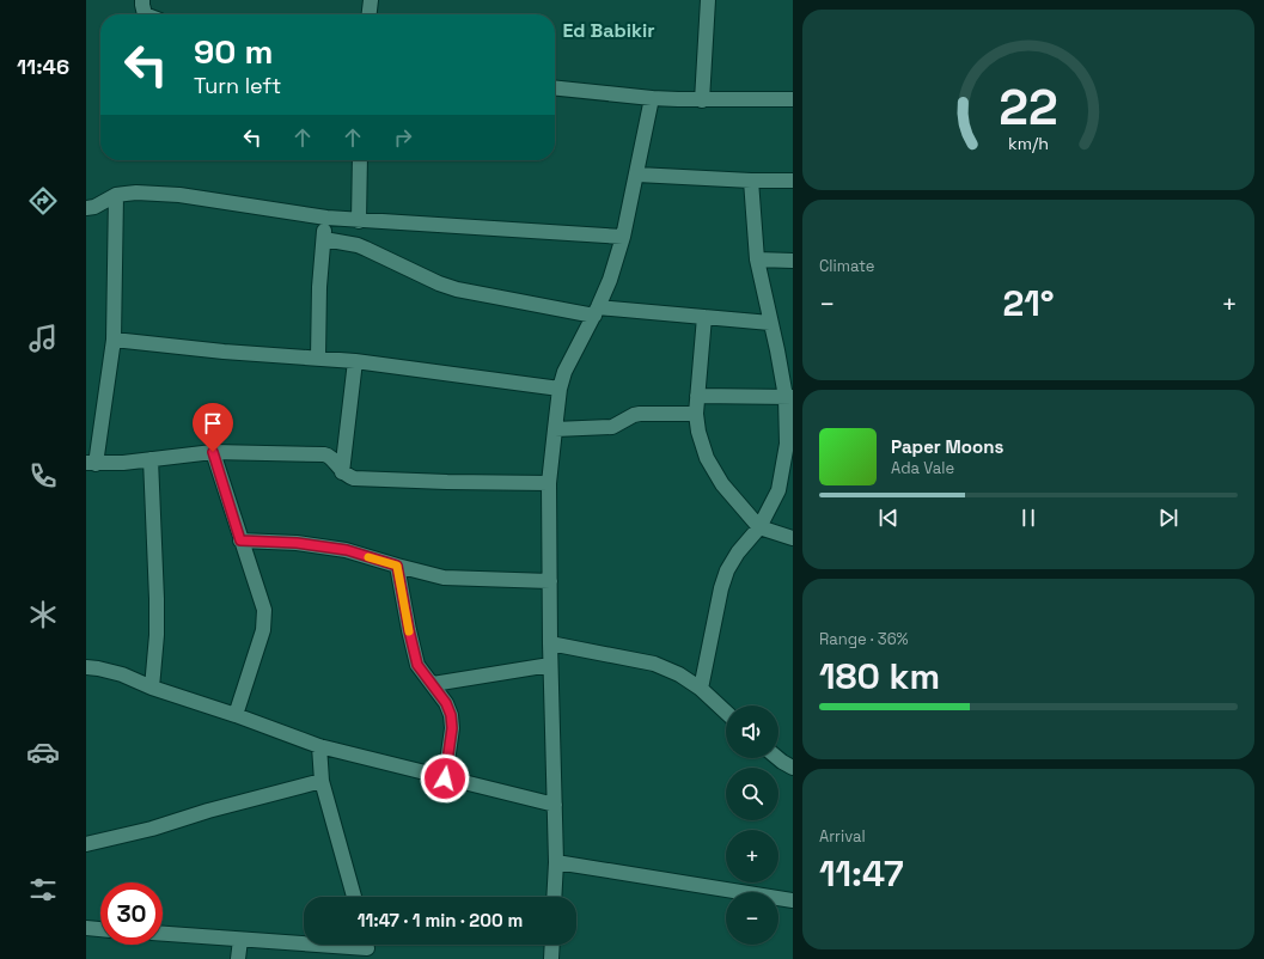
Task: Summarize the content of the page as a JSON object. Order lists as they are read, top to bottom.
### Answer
{
  "districts": ["Ed Babikir"],
  "page": {
    "tabs": "11:46",
    "turn": ["90 m", "Turn left"],
    "tile": [
      "Climate",
      ["Range · 36%", "180 km"],
      ["Arrival", "11:47"]
    ],
    "heat": ["−", "21°", "+"],
    "song": ["Paper Moons", "Ada Vale"],
    "map_buttons": ["+", "−"],
    "limit": "30",
    "trip": "11:47 · 1 min · 200 m",
    "gauge": ["22", "km/h"]
  }
}
